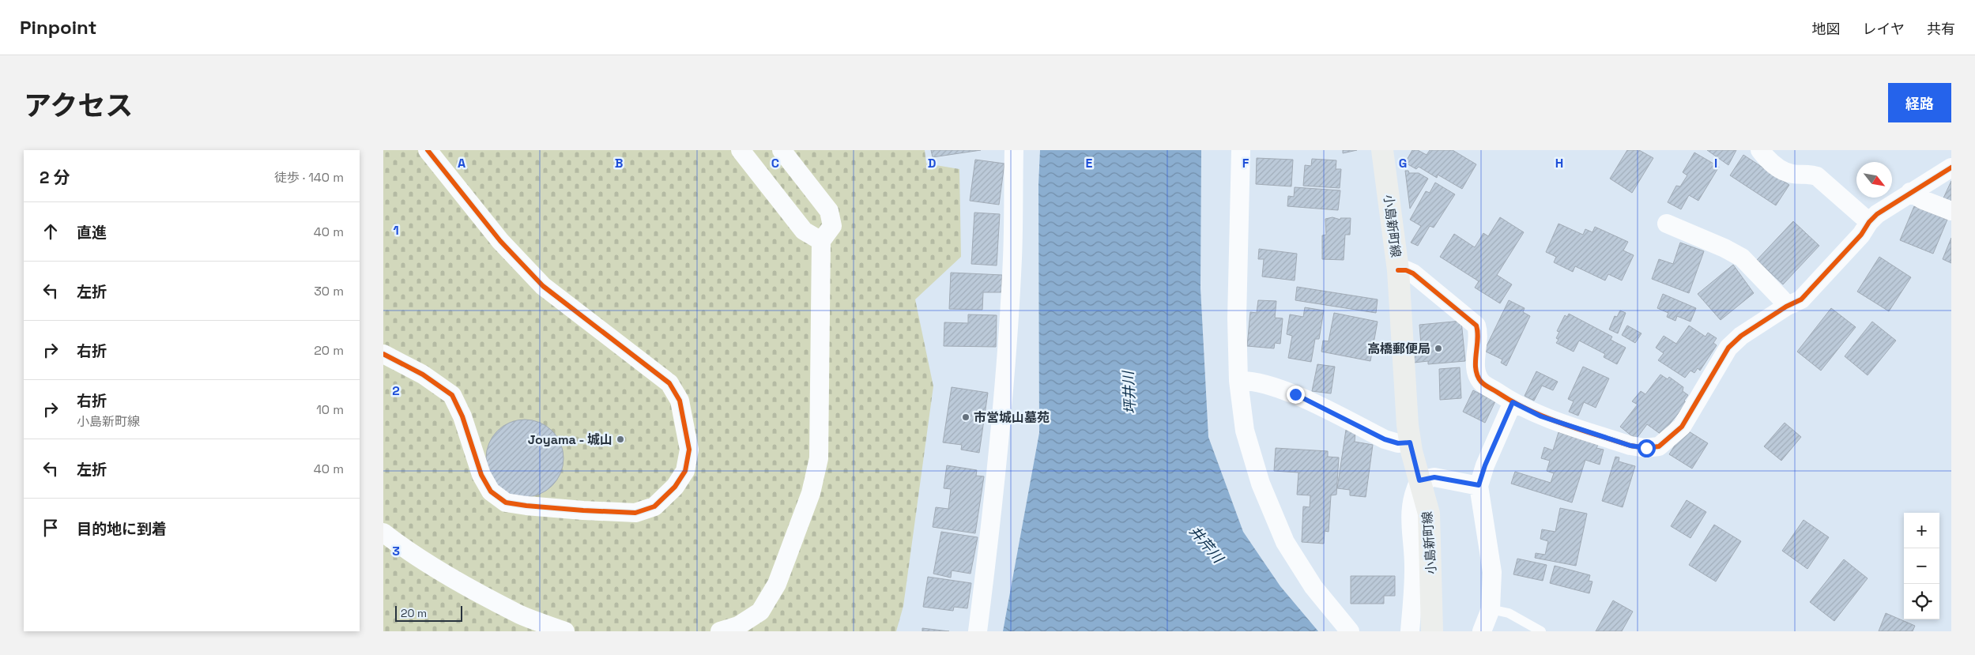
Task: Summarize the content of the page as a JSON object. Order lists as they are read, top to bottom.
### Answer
{
  "streets": {
    "main road": ["小島新町線"]
  },
  "water": ["坪井川", "井芹川"],
  "places": ["高橋郵便局", "市営城山墓苑", "Joyama - 城山"],
  "scale_bar": "20 m",
  "north": "bottom right",
  "page": {
    "header": "Pinpoint",
    "nav": ["地図", "レイヤ", "共有"],
    "title": "アクセス",
    "buttons": "経路",
    "heading": ["2 分", "徒歩 · 140 m"],
    "list": [
      ["直進", "40 m"],
      ["左折", "30 m"],
      ["右折", "20 m"],
      ["右折", "小島新町線", "10 m"],
      ["左折", "40 m"],
      "目的地に到着"
    ],
    "map_buttons": ["+", "−"],
    "scale": "20 m"
  },
  "grid": {
    "columns": [
      "A",
      "B",
      "C",
      "D",
      "E",
      "F",
      "G",
      "H",
      "I"
    ],
    "rows": ["1", "2", "3"]
  }
}
